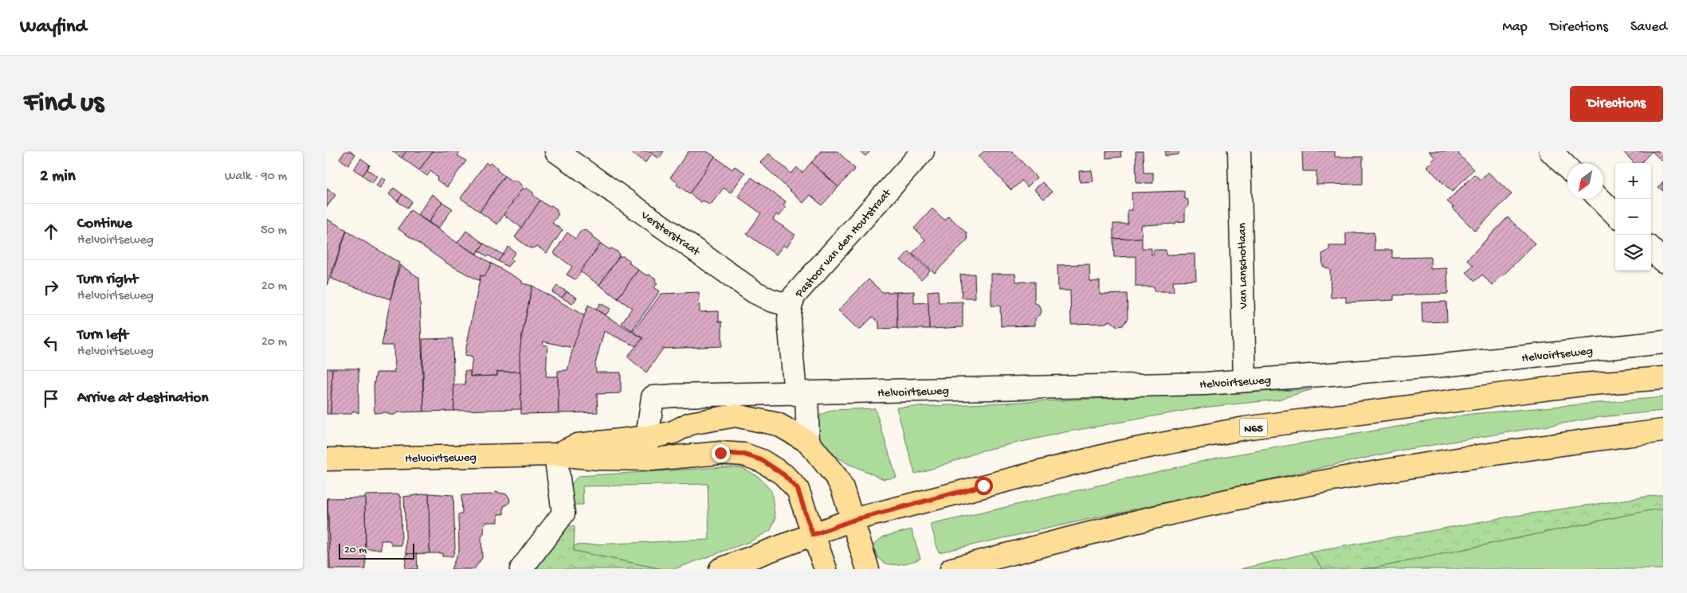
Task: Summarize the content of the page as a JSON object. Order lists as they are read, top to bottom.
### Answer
{
  "streets": {
    "main road": ["Helvoirtseweg", "N65"],
    "street": ["Versterstraat", "Pastoor van den Houtstraat", "Van Lanschotlaan"]
  },
  "crossings": [
    ["Versterstraat", "Pastoor van den Houtstraat"],
    ["Pastoor van den Houtstraat", "Helvoirtseweg"],
    ["Van Lanschotlaan", "Helvoirtseweg"],
    ["Helvoirtseweg", "N65"]
  ],
  "scale_bar": "20 m",
  "north": "bottom left",
  "page": {
    "header": "Wayfind",
    "nav": ["Map", "Directions", "Saved"],
    "buttons": "Directions",
    "title": "Find us",
    "heading": ["2 min", "Walk · 90 m"],
    "map_buttons": ["+", "−"],
    "list": [
      ["Continue", "Helvoirtseweg", "50 m"],
      ["Turn right", "Helvoirtseweg", "20 m"],
      ["Turn left", "Helvoirtseweg", "20 m"],
      "Arrive at destination"
    ],
    "scale": "20 m"
  }
}
